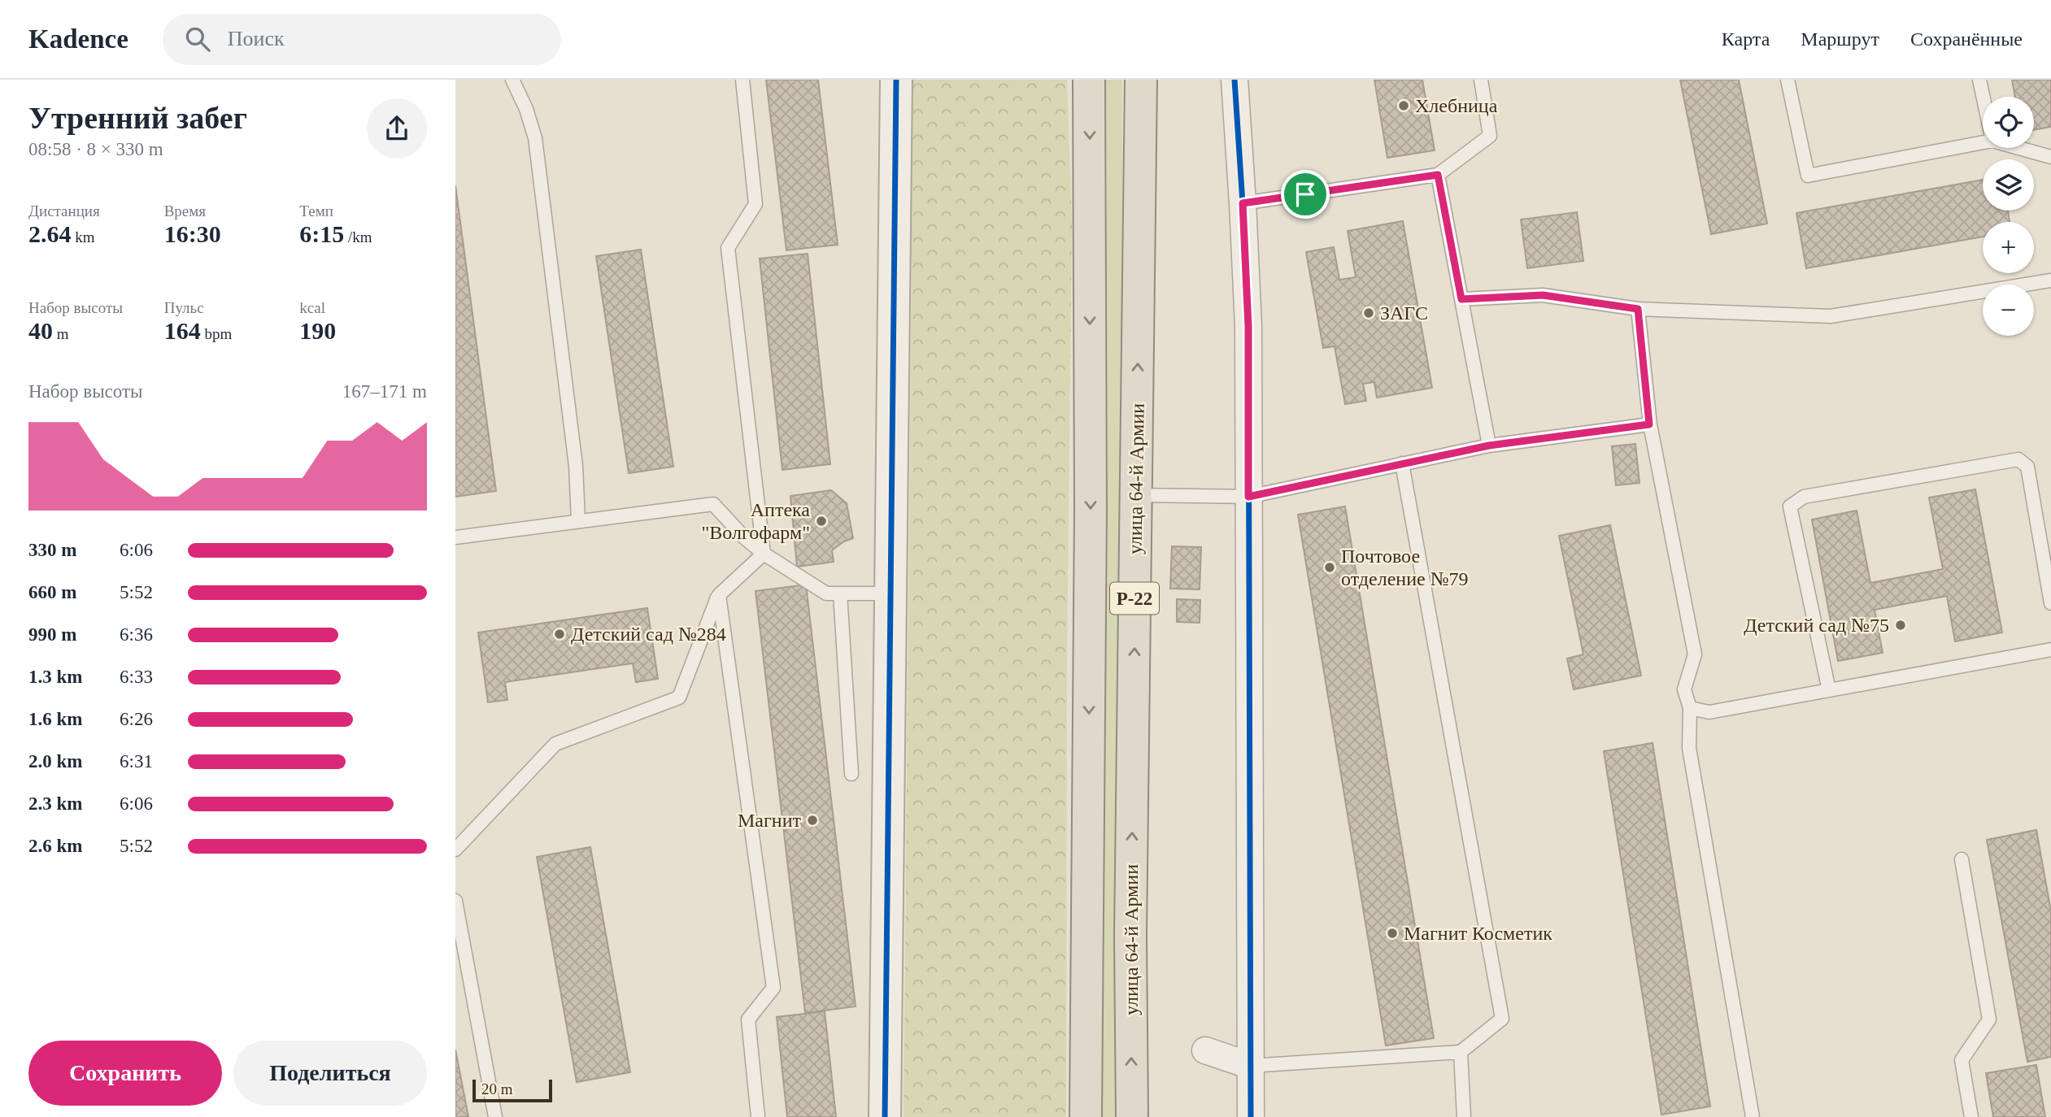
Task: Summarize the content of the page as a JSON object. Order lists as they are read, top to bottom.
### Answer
{
  "streets": {
    "highway": ["улица 64-й Армии", "Р-22"]
  },
  "places": [
    "Хлебница",
    "ЗАГС",
    "Аптека \"Волгофарм\"",
    "Почтовое отделение №79",
    "Детский сад №75",
    "Детский сад №284",
    "Магнит",
    "Магнит Косметик"
  ],
  "scale_bar": "20 m",
  "page": {
    "header": "Kadence",
    "search": "Поиск",
    "nav": ["Карта", "Маршрут", "Сохранённые"],
    "heading": ["Утренний забег", "08:58 · 8 × 330 m"],
    "map_buttons": ["+", "−"],
    "stats": [
      ["Дистанция", "2.64 km"],
      ["Время", "16:30"],
      ["Темп", "6:15 /km"],
      ["Набор высоты", "40 m"],
      ["Пульс", "164 bpm"],
      ["kcal", "190"]
    ],
    "chart": ["Набор высоты", "167–171 m"],
    "list": [
      {
        "name": "330 m",
        "note": "6:06"
      },
      {
        "name": "660 m",
        "note": "5:52"
      },
      {
        "name": "990 m",
        "note": "6:36"
      },
      {
        "name": "1.3 km",
        "note": "6:33"
      },
      {
        "name": "1.6 km",
        "note": "6:26"
      },
      {
        "name": "2.0 km",
        "note": "6:31"
      },
      {
        "name": "2.3 km",
        "note": "6:06"
      },
      {
        "name": "2.6 km",
        "note": "5:52"
      }
    ],
    "buttons": ["Сохранить", "Поделиться"],
    "scale": "20 m"
  }
}
